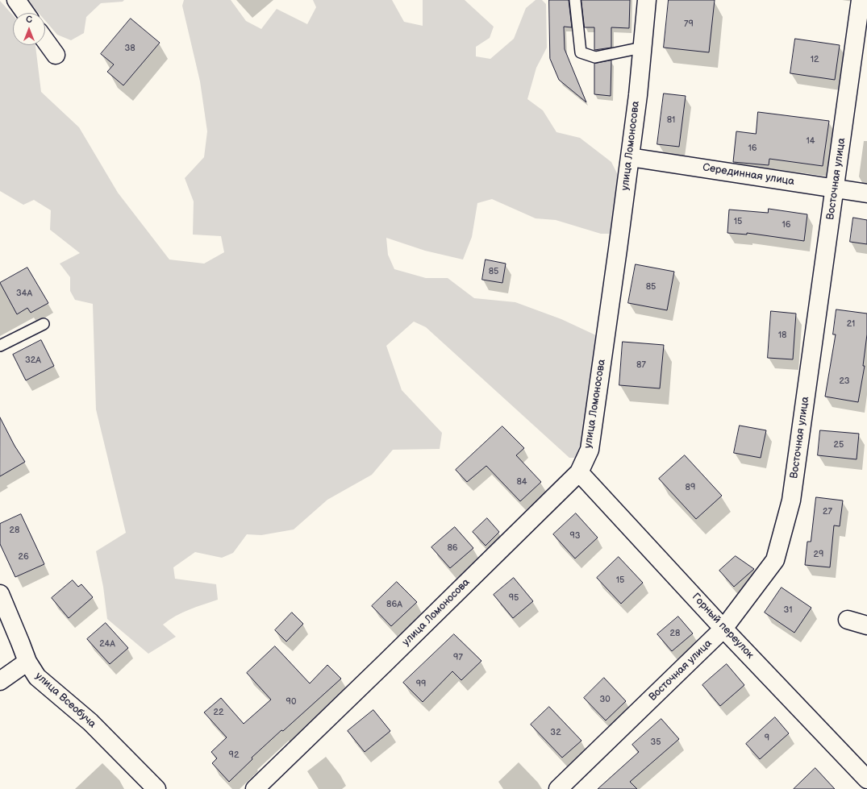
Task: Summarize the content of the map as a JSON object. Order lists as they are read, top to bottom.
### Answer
{
  "streets": {
    "street": [
      "улица Ломоносова",
      "Серединная улица",
      "Восточная улица",
      "Горный переулок",
      "улица Всеобуча"
    ]
  },
  "crossings": [
    ["улица Ломоносова", "Серединная улица"],
    ["улица Ломоносова", "Горный переулок"],
    ["Серединная улица", "Восточная улица"],
    ["Восточная улица", "Горный переулок"]
  ],
  "house_numbers": [
    "79",
    "38",
    "12",
    "81",
    "14",
    "16",
    "15",
    "16",
    "85",
    "85",
    "34А",
    "21",
    "18",
    "32А",
    "87",
    "23",
    "25",
    "84",
    "89",
    "27",
    "28",
    "93",
    "86",
    "29",
    "26",
    "15",
    "95",
    "86А",
    "31",
    "28",
    "24А",
    "97",
    "99",
    "30",
    "90",
    "22",
    "32",
    "9",
    "35",
    "92"
  ],
  "north": "top"
}
